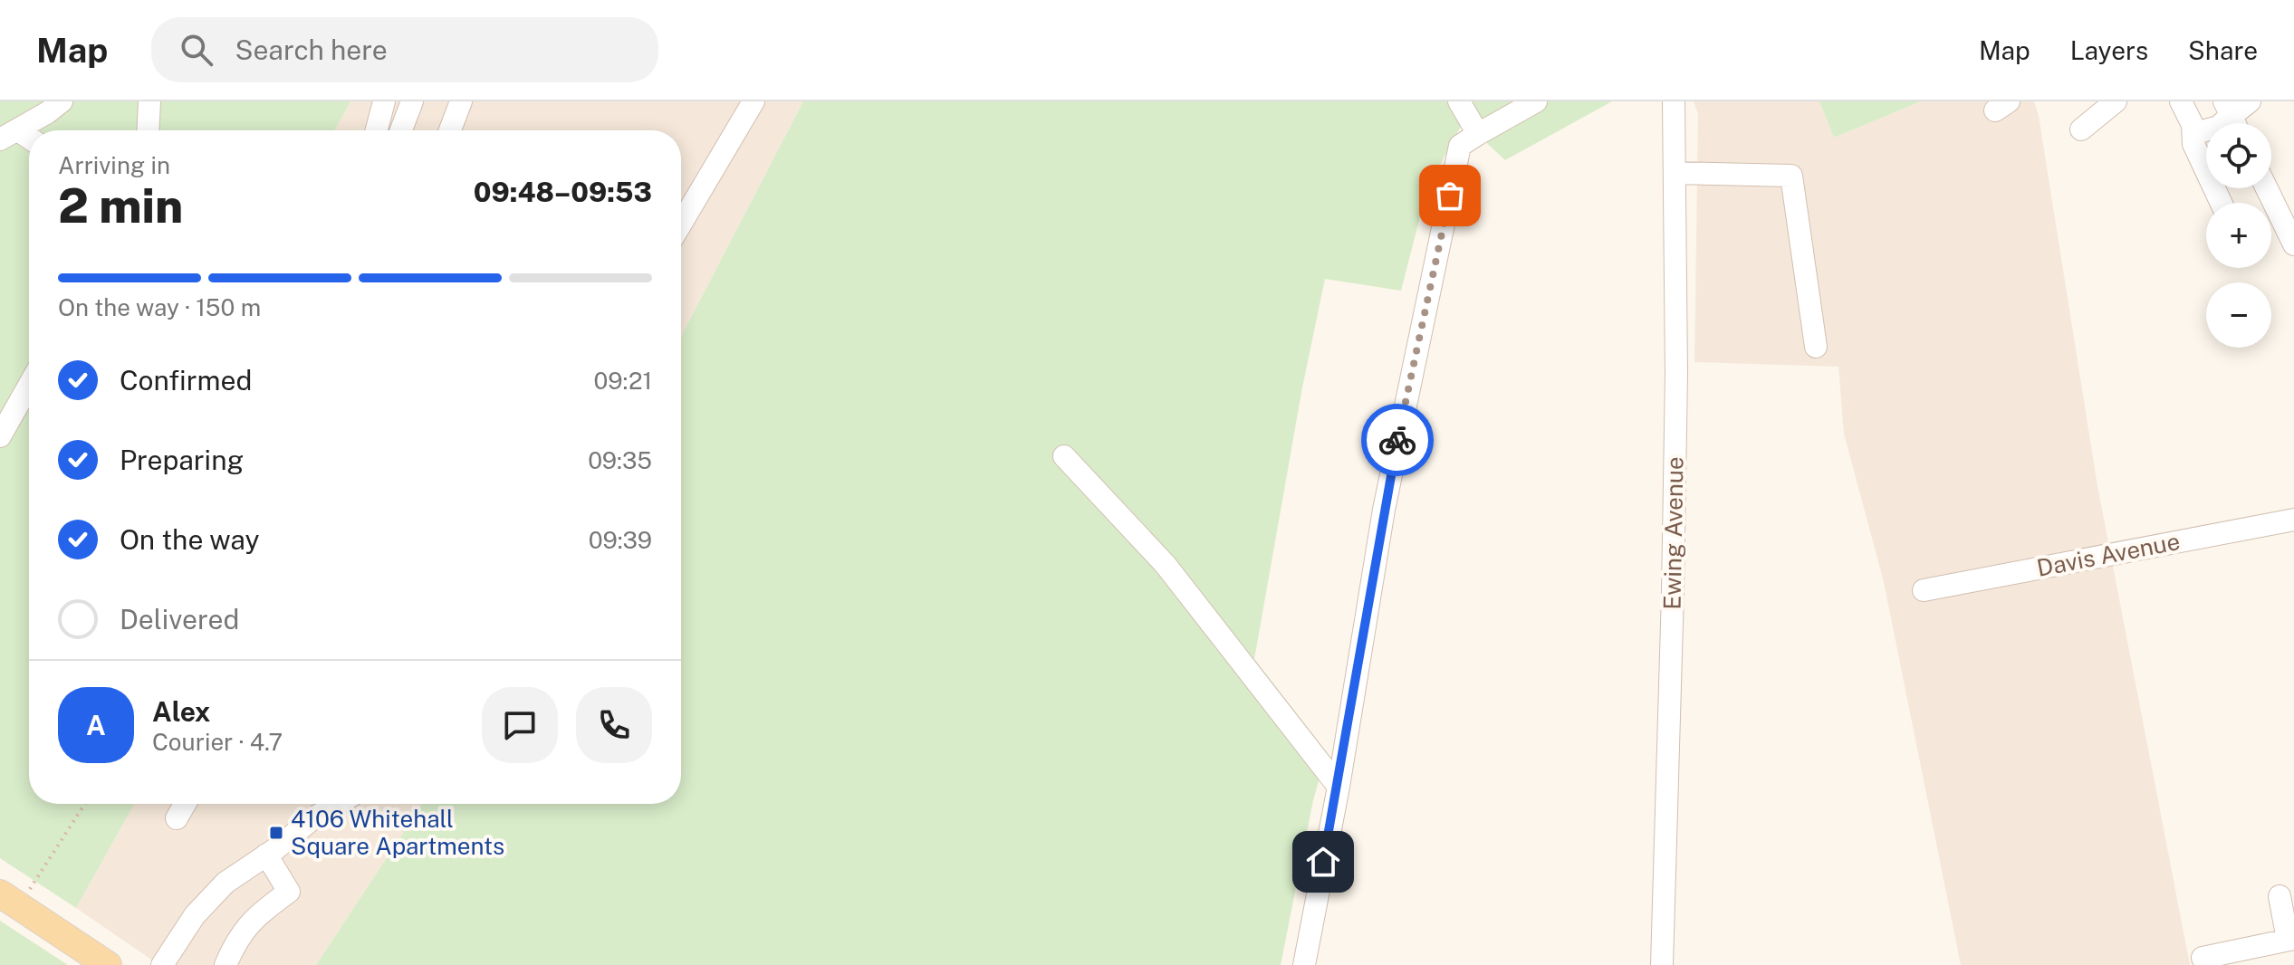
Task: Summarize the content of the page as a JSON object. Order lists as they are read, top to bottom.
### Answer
{
  "streets": {
    "street": ["Ewing Avenue", "Davis Avenue"]
  },
  "places": {
    "transit": ["4106 Whitehall Square Apartments"]
  },
  "page": {
    "header": "Map",
    "search": "Search here",
    "nav": ["Map", "Layers", "Share"],
    "map_buttons": ["+", "−"],
    "heading": ["2 min", "Arriving in", "09:48–09:53"],
    "panel": ["Alex", "Courier · 4.7"],
    "bar": "On the way · 150 m",
    "list": [
      ["Confirmed", "09:21"],
      ["Preparing", "09:35"],
      ["On the way", "09:39"],
      "Delivered"
    ],
    "round": "A"
  }
}
